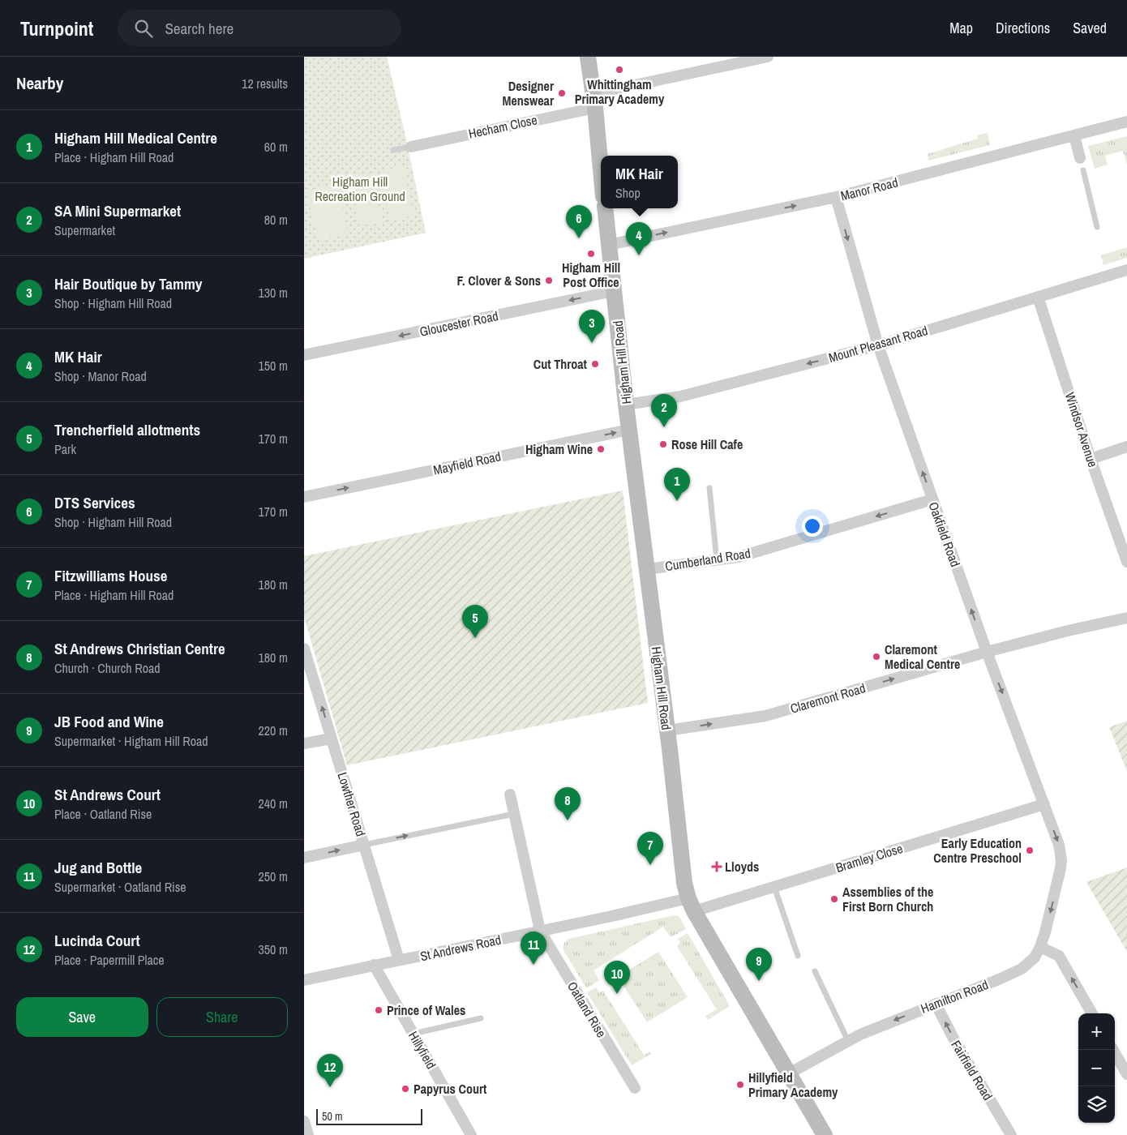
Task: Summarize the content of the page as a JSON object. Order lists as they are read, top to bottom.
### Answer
{
  "streets": {
    "street": [
      "Hecham Close",
      "Manor Road",
      "Gloucester Road",
      "Mount Pleasant Road",
      "Higham Hill Road",
      "Windsor Avenue",
      "Mayfield Road",
      "Oakfield Road",
      "Cumberland Road",
      "Claremont Road",
      "Lowther Road",
      "Bramley Close",
      "St Andrews Road",
      "Hamilton Road",
      "Oatland Rise",
      "Hillyfield",
      "Fairfield Road"
    ]
  },
  "crossings": [
    ["Manor Road", "Higham Hill Road"],
    ["Manor Road", "Oakfield Road"],
    ["Gloucester Road", "Higham Hill Road"],
    ["Mount Pleasant Road", "Higham Hill Road"],
    ["Mount Pleasant Road", "Windsor Avenue"],
    ["Mount Pleasant Road", "Oakfield Road"],
    ["Higham Hill Road", "Mayfield Road"],
    ["Higham Hill Road", "Cumberland Road"],
    ["Higham Hill Road", "Claremont Road"],
    ["Higham Hill Road", "Bramley Close"],
    ["Higham Hill Road", "St Andrews Road"],
    ["Higham Hill Road", "Hamilton Road"],
    ["Oakfield Road", "Cumberland Road"],
    ["Oakfield Road", "Claremont Road"],
    ["Oakfield Road", "Bramley Close"],
    ["Oakfield Road", "Hamilton Road"],
    ["Lowther Road", "St Andrews Road"],
    ["Bramley Close", "St Andrews Road"],
    ["St Andrews Road", "Oatland Rise"],
    ["St Andrews Road", "Hillyfield"],
    ["Hamilton Road", "Fairfield Road"]
  ],
  "one_way": [
    "Manor Road",
    "Gloucester Road",
    "Mount Pleasant Road",
    "Mayfield Road",
    "Cumberland Road",
    "Claremont Road",
    "Hamilton Road",
    "Fairfield Road"
  ],
  "parks": ["Higham Hill Recreation Ground"],
  "places": {
    "other": [
      "Whittingham Primary Academy",
      "Designer Menswear",
      "Higham Hill Post Office",
      "F. Clover & Sons",
      "Cut Throat",
      "Rose Hill Cafe",
      "Higham Wine",
      "Claremont Medical Centre",
      "Early Education Centre Preschool",
      "Assemblies of the First Born Church",
      "Prince of Wales",
      "Hillyfield Primary Academy",
      "Papyrus Court"
    ],
    "health": ["Lloyds"]
  },
  "scale_bar": "50 m",
  "page": {
    "header": "Turnpoint",
    "search": "Search here",
    "nav": ["Map", "Directions", "Saved"],
    "heading": ["Nearby", "12 results"],
    "list": [
      {
        "mark": "1",
        "name": "Higham Hill Medical Centre",
        "note": "Place · Higham Hill Road",
        "value": "60 m"
      },
      {
        "mark": "2",
        "name": "SA Mini Supermarket",
        "note": "Supermarket",
        "value": "80 m"
      },
      {
        "mark": "3",
        "name": "Hair Boutique by Tammy",
        "note": "Shop · Higham Hill Road",
        "value": "130 m"
      },
      {
        "mark": "4",
        "name": "MK Hair",
        "note": "Shop · Manor Road",
        "value": "150 m"
      },
      {
        "mark": "5",
        "name": "Trencherfield allotments",
        "note": "Park",
        "value": "170 m"
      },
      {
        "mark": "6",
        "name": "DTS Services",
        "note": "Shop · Higham Hill Road",
        "value": "170 m"
      },
      {
        "mark": "7",
        "name": "Fitzwilliams House",
        "note": "Place · Higham Hill Road",
        "value": "180 m"
      },
      {
        "mark": "8",
        "name": "St Andrews Christian Centre",
        "note": "Church · Church Road",
        "value": "180 m"
      },
      {
        "mark": "9",
        "name": "JB Food and Wine",
        "note": "Supermarket · Higham Hill Road",
        "value": "220 m"
      },
      {
        "mark": "10",
        "name": "St Andrews Court",
        "note": "Place · Oatland Rise",
        "value": "240 m"
      },
      {
        "mark": "11",
        "name": "Jug and Bottle",
        "note": "Supermarket · Oatland Rise",
        "value": "250 m"
      },
      {
        "mark": "12",
        "name": "Lucinda Court",
        "note": "Place · Papermill Place",
        "value": "350 m"
      }
    ],
    "popup": ["MK Hair", "Shop"],
    "pins": [
      "6",
      "4",
      "3",
      "2",
      "1",
      "5",
      "8",
      "7",
      "11",
      "9",
      "10",
      "12"
    ],
    "buttons": ["Save", "Share"],
    "map_buttons": ["+", "−"],
    "scale": "50 m"
  }
}
